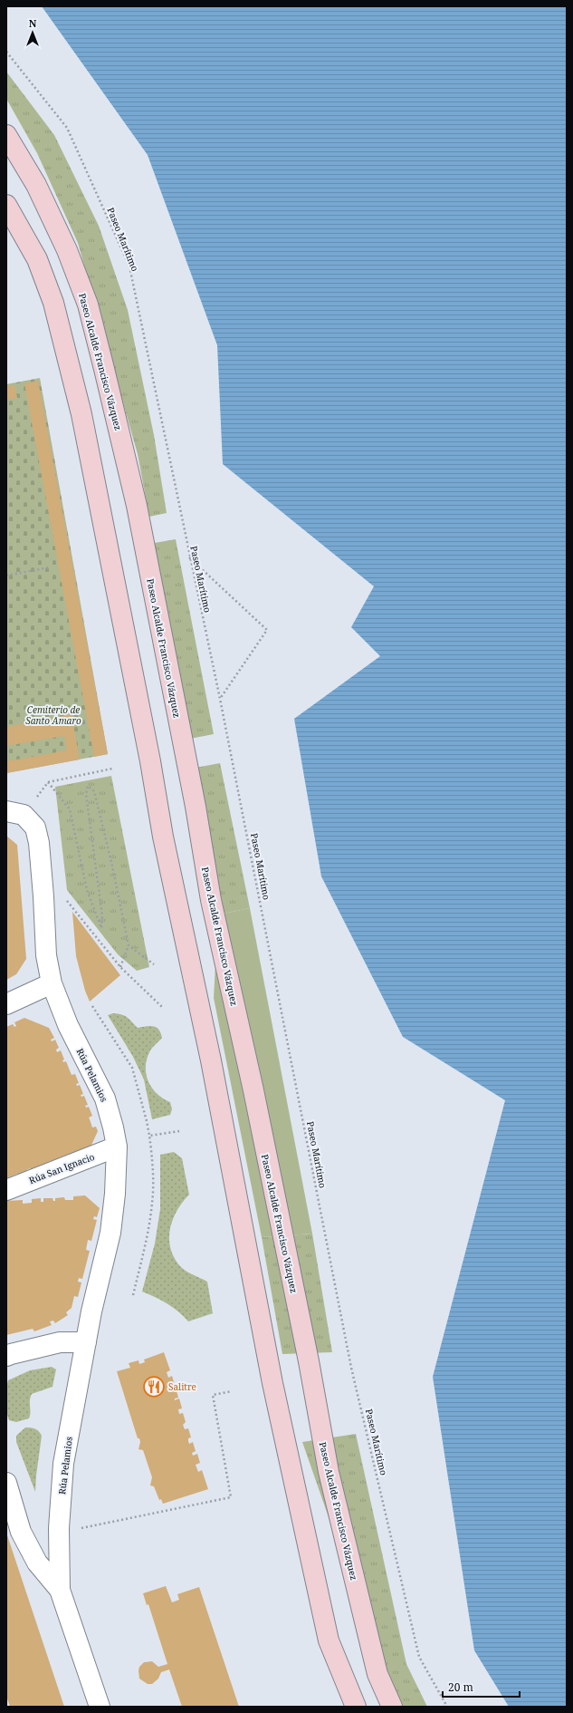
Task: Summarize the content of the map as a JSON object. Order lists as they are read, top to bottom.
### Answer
{
  "streets": {
    "main road": ["Paseo Alcalde Francisco Vázquez"],
    "street": ["Rúa Pelamios", "Rúa San Ignacio"],
    "path": ["Paseo Marítimo"]
  },
  "crossings": [
    ["Rúa Pelamios", "Rúa San Ignacio"]
  ],
  "parks": ["Cemiterio de Santo Amaro"],
  "places": {
    "restaurant": ["Salitre"]
  },
  "scale_bar": "20 m",
  "north": "top"
}
